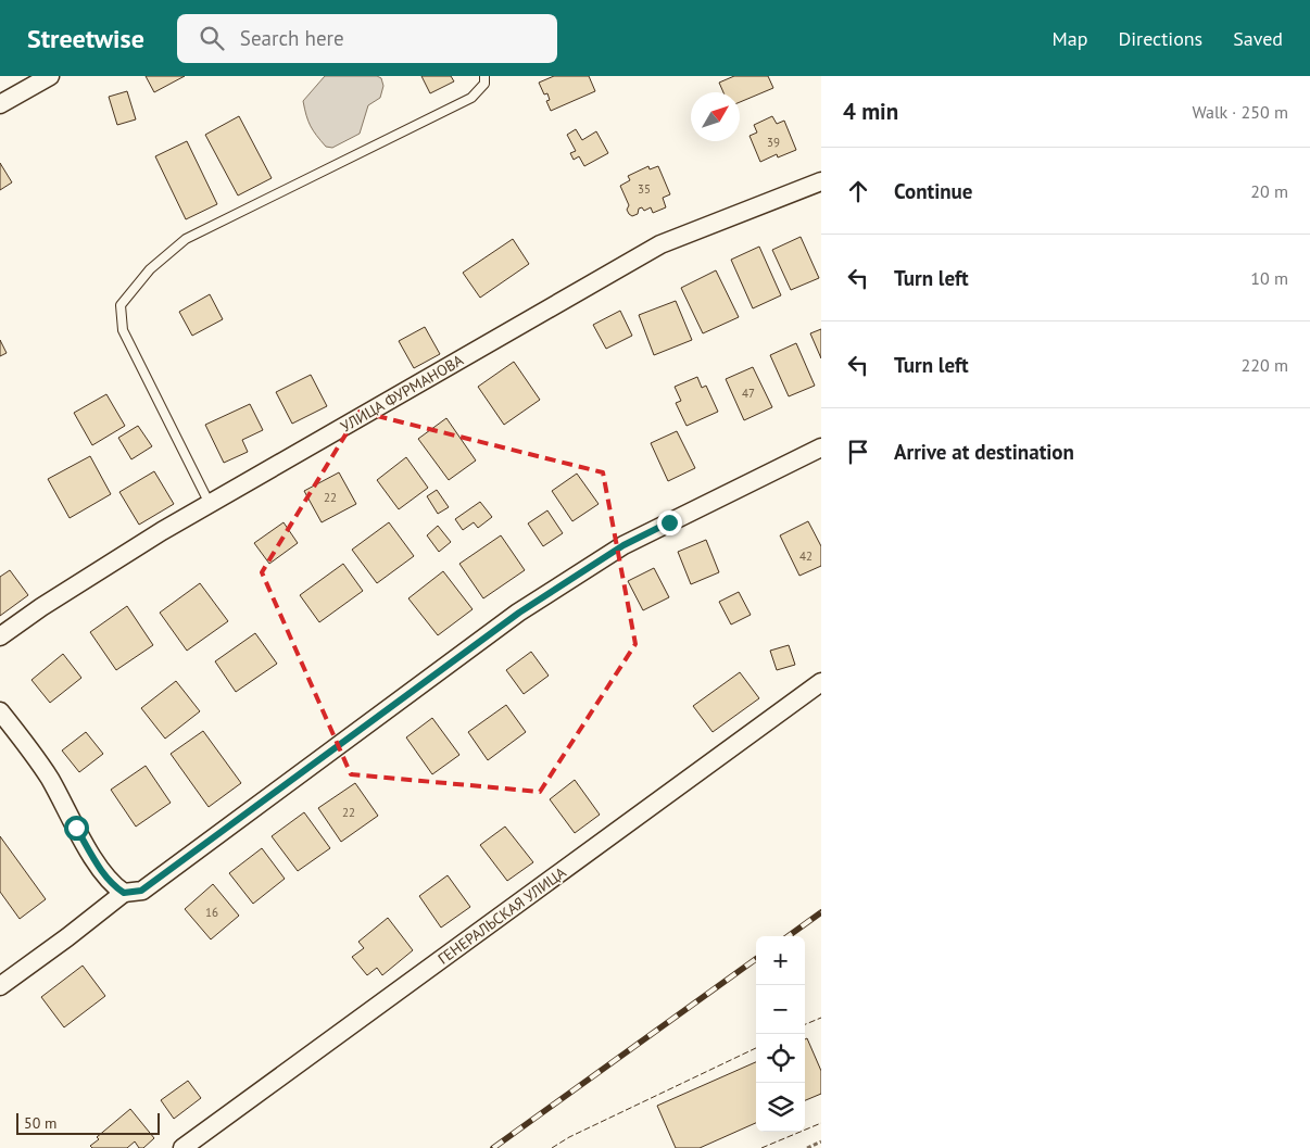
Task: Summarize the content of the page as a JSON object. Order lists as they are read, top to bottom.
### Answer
{
  "streets": {
    "street": ["УЛИЦА ФУРМАНОВА", "ГЕНЕРАЛЬСКАЯ УЛИЦА"]
  },
  "house_numbers": [
    "39",
    "35",
    "47",
    "22",
    "42",
    "22",
    "16"
  ],
  "scale_bar": "50 m",
  "north": "top right",
  "page": {
    "header": "Streetwise",
    "search": "Search here",
    "nav": ["Map", "Directions", "Saved"],
    "heading": ["4 min", "Walk · 250 m"],
    "list": [
      ["Continue", "20 m"],
      ["Turn left", "10 m"],
      ["Turn left", "220 m"],
      "Arrive at destination"
    ],
    "map_buttons": ["+", "−"],
    "scale": "50 m"
  }
}
